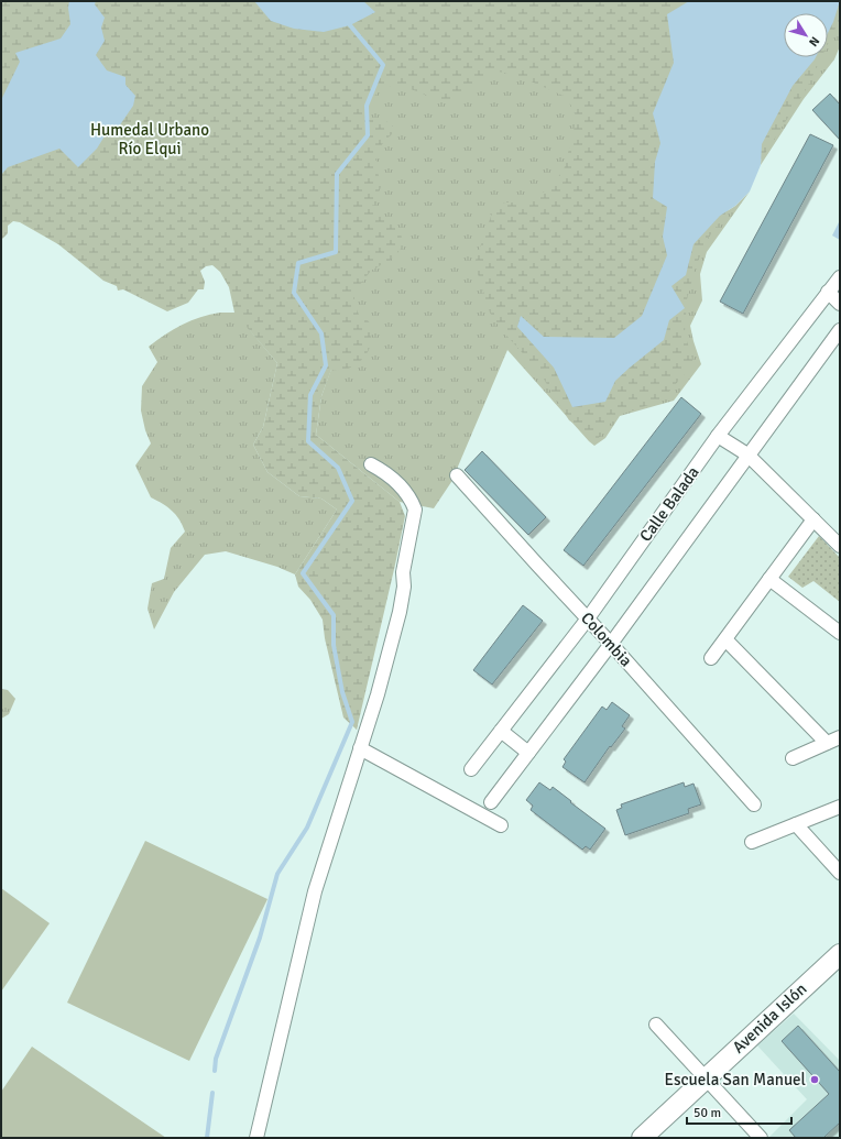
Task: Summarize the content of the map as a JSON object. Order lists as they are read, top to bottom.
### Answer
{
  "streets": {
    "main road": ["Avenida Islón"],
    "street": ["Calle Balada", "Colombia"]
  },
  "crossings": [
    ["Calle Balada", "Colombia"]
  ],
  "parks": ["Humedal Urbano Río Elqui"],
  "places": ["Escuela San Manuel"],
  "scale_bar": "50 m",
  "north": "bottom right"
}
